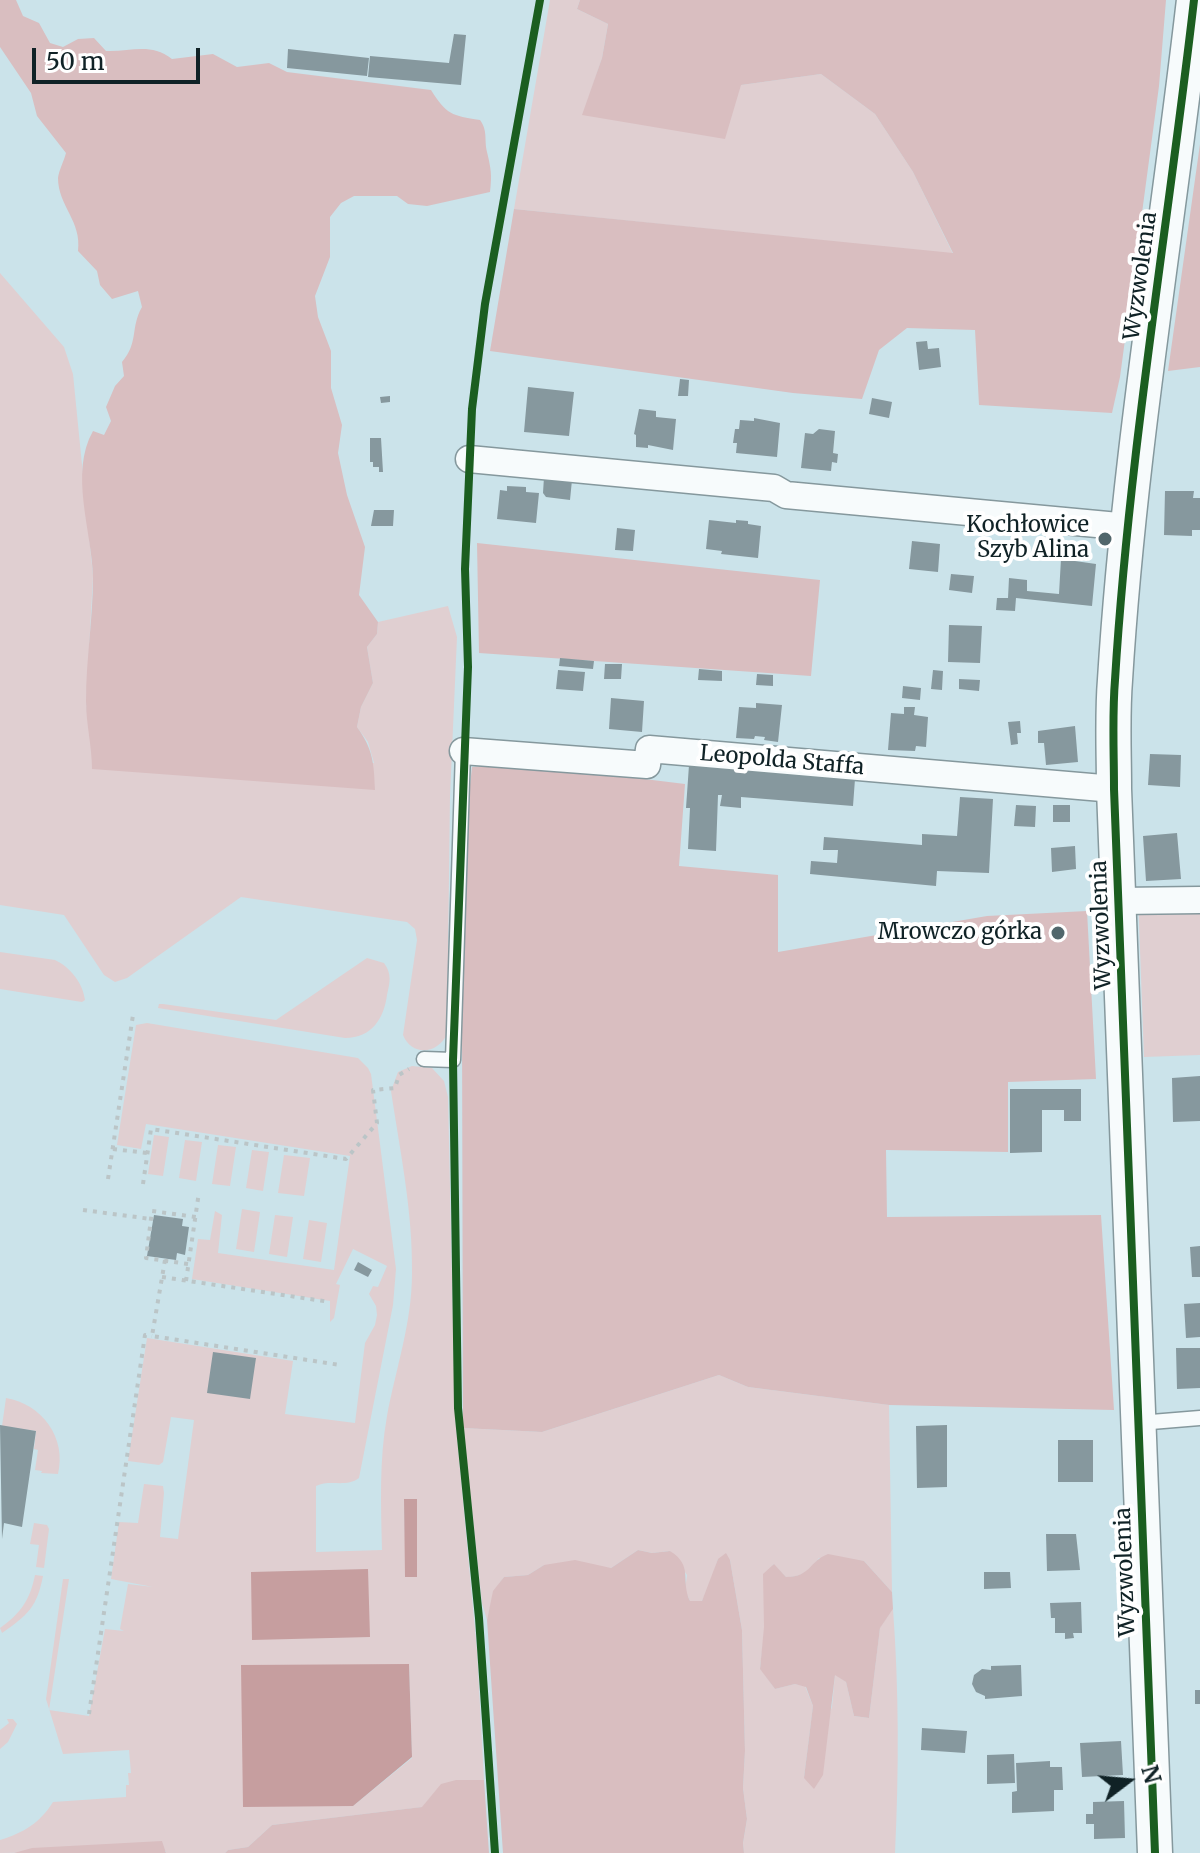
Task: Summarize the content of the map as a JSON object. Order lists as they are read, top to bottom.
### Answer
{
  "streets": {
    "street": ["Wyzwolenia", "Leopolda Staffa"]
  },
  "crossings": [
    ["Wyzwolenia", "Leopolda Staffa"]
  ],
  "places": ["Kochłowice Szyb Alina", "Mrowczo górka"],
  "scale_bar": "50 m",
  "north": "right"
}
